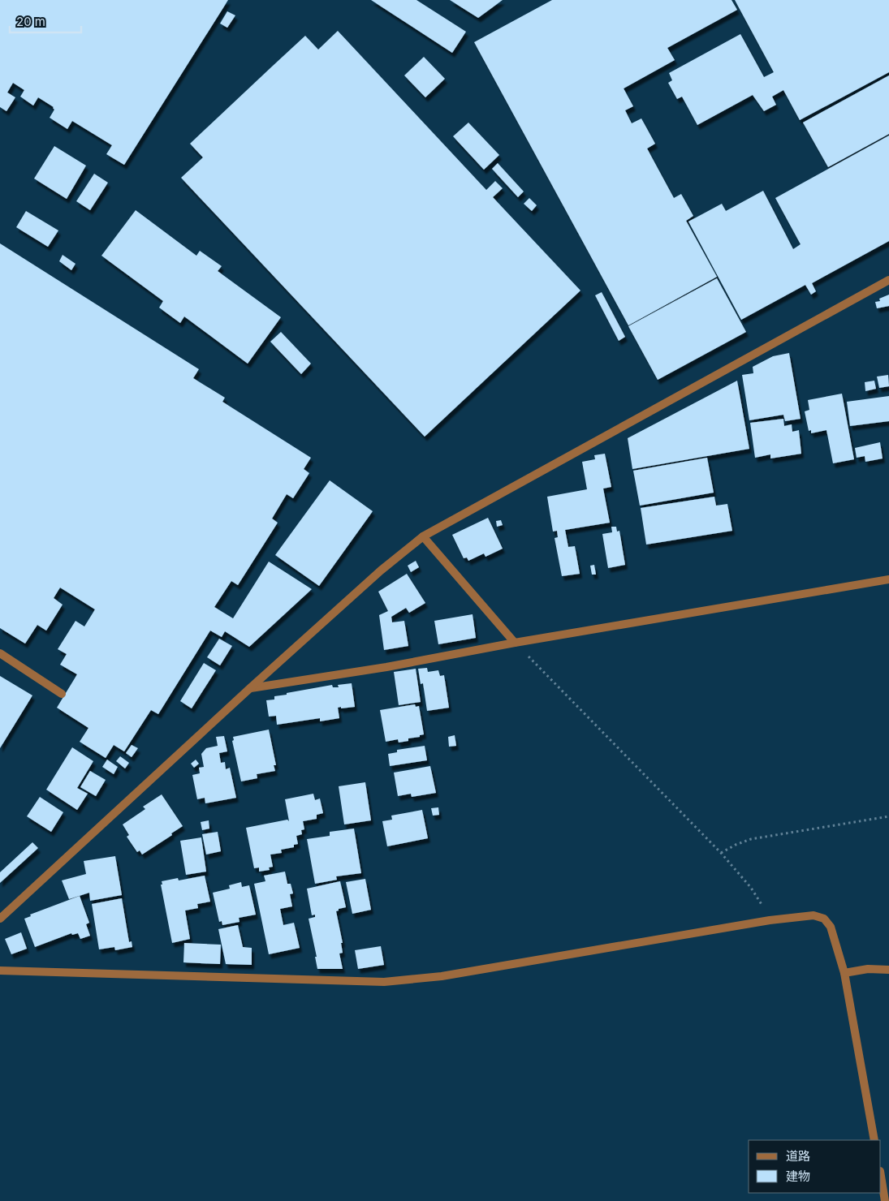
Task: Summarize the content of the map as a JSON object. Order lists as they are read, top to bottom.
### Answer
{
  "legend": ["道路", "建物"],
  "scale_bar": "20 m"
}
